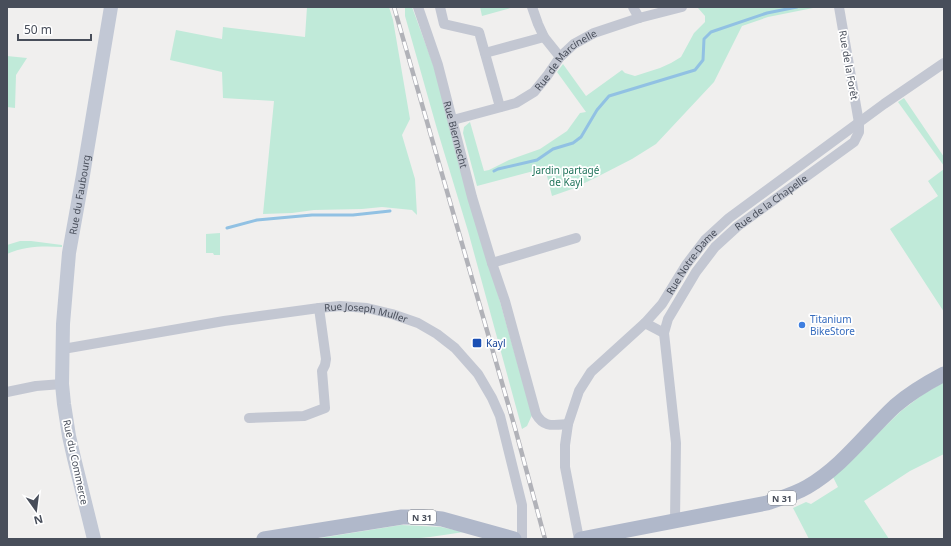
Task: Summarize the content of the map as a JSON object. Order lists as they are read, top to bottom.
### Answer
{
  "streets": {
    "main road": ["Rue du Faubourg", "Rue du Commerce", "N 31"],
    "street": [
      "Rue de Marcinelle",
      "Rue de la Forêt",
      "Rue Biermecht",
      "Rue de la Chapelle",
      "Rue Notre-Dame",
      "Rue Joseph Muller"
    ]
  },
  "crossings": [
    ["Rue de Marcinelle", "Rue Biermecht"],
    ["Rue de la Forêt", "Rue de la Chapelle"],
    ["Rue de la Forêt", "Rue Notre-Dame"],
    ["Rue Biermecht", "Rue Notre-Dame"],
    ["Rue du Faubourg", "Rue Joseph Muller"],
    ["Rue du Faubourg", "Rue du Commerce"],
    ["Rue de la Chapelle", "Rue Notre-Dame"],
    ["Rue de la Chapelle", "N 31"],
    ["Rue Notre-Dame", "N 31"]
  ],
  "parks": ["Jardin partagé de Kayl"],
  "places": {
    "other": ["Titanium BikeStore"],
    "transit": ["Kayl"]
  },
  "scale_bar": "50 m",
  "north": "bottom"
}
